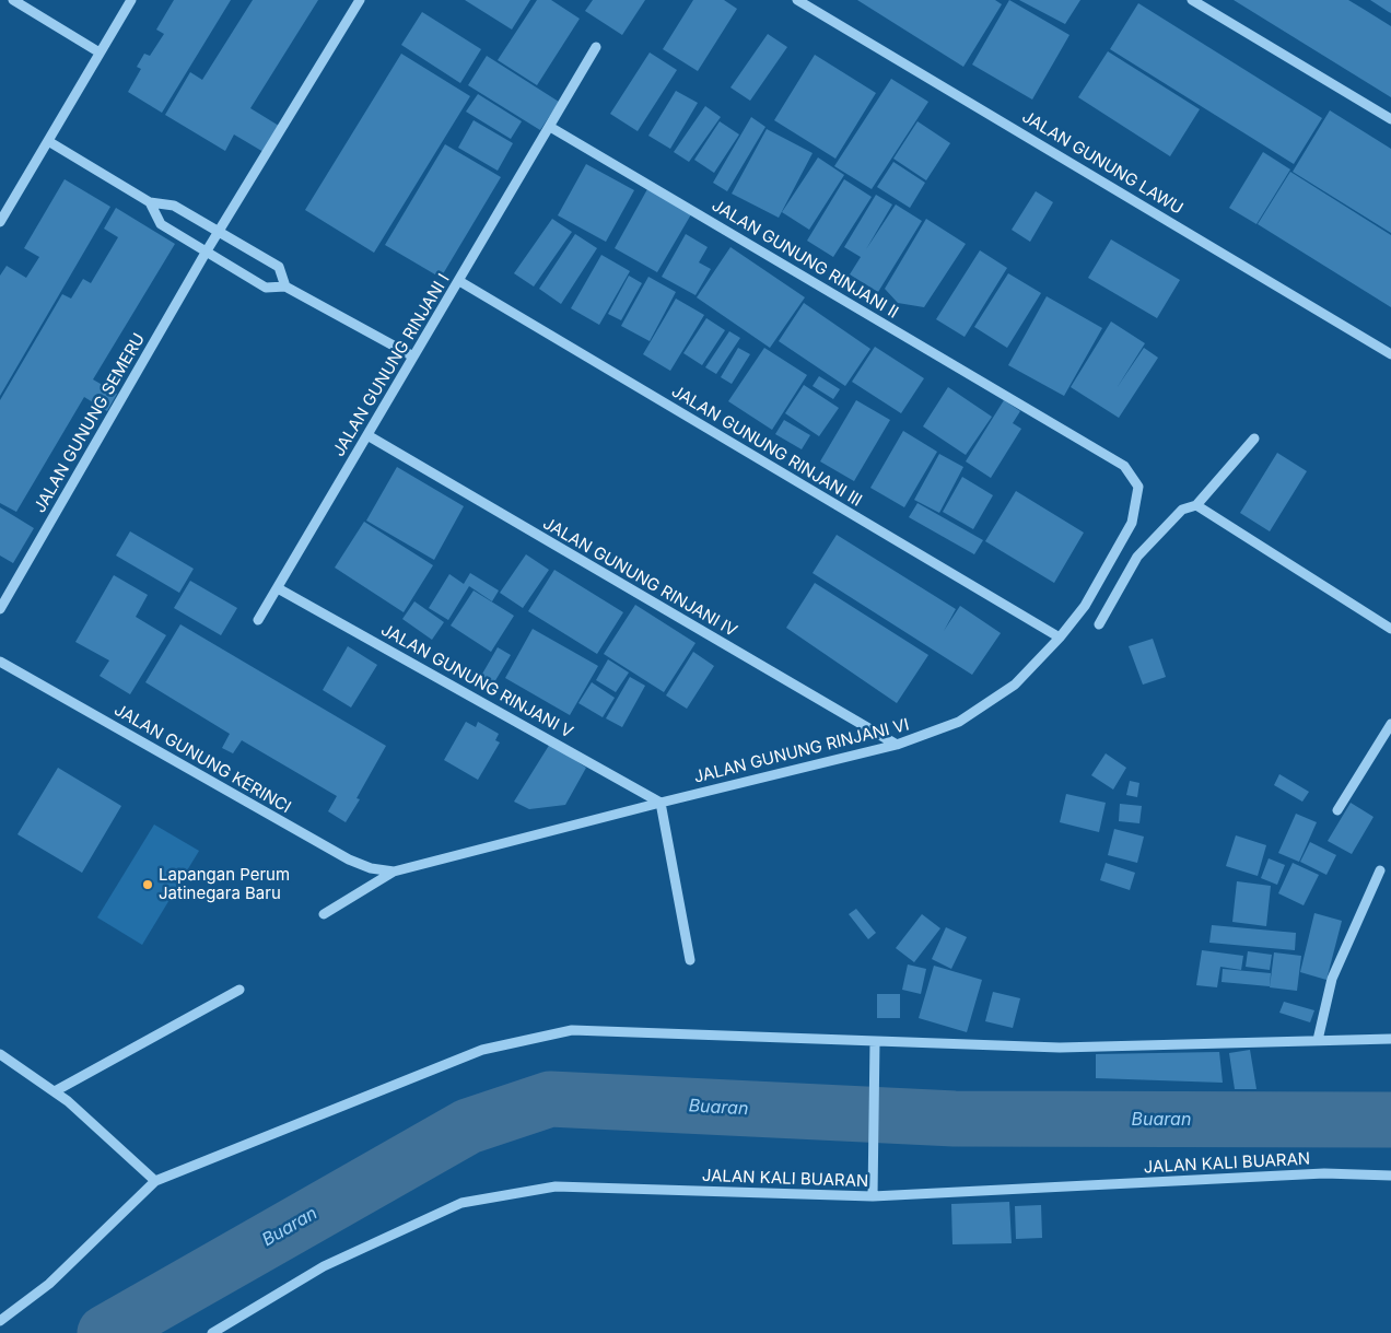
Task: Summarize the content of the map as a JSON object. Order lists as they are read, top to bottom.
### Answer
{
  "streets": {
    "street": [
      "JALAN GUNUNG LAWU",
      "JALAN GUNUNG RINJANI II",
      "JALAN GUNUNG RINJANI I",
      "JALAN GUNUNG SEMERU",
      "JALAN GUNUNG RINJANI III",
      "JALAN GUNUNG RINJANI IV",
      "JALAN GUNUNG RINJANI V",
      "JALAN GUNUNG RINJANI VI",
      "JALAN GUNUNG KERINCI",
      "JALAN KALI BUARAN"
    ]
  },
  "crossings": [
    ["JALAN GUNUNG RINJANI II", "JALAN GUNUNG RINJANI I"],
    ["JALAN GUNUNG RINJANI II", "JALAN GUNUNG RINJANI VI"],
    ["JALAN GUNUNG RINJANI I", "JALAN GUNUNG RINJANI III"],
    ["JALAN GUNUNG RINJANI I", "JALAN GUNUNG RINJANI IV"],
    ["JALAN GUNUNG RINJANI I", "JALAN GUNUNG RINJANI V"],
    ["JALAN GUNUNG RINJANI III", "JALAN GUNUNG RINJANI VI"],
    ["JALAN GUNUNG RINJANI IV", "JALAN GUNUNG RINJANI VI"],
    ["JALAN GUNUNG RINJANI V", "JALAN GUNUNG RINJANI VI"],
    ["JALAN GUNUNG RINJANI VI", "JALAN GUNUNG KERINCI"]
  ],
  "water": ["Buaran"],
  "places": ["Lapangan Perum Jatinegara Baru"]
}
